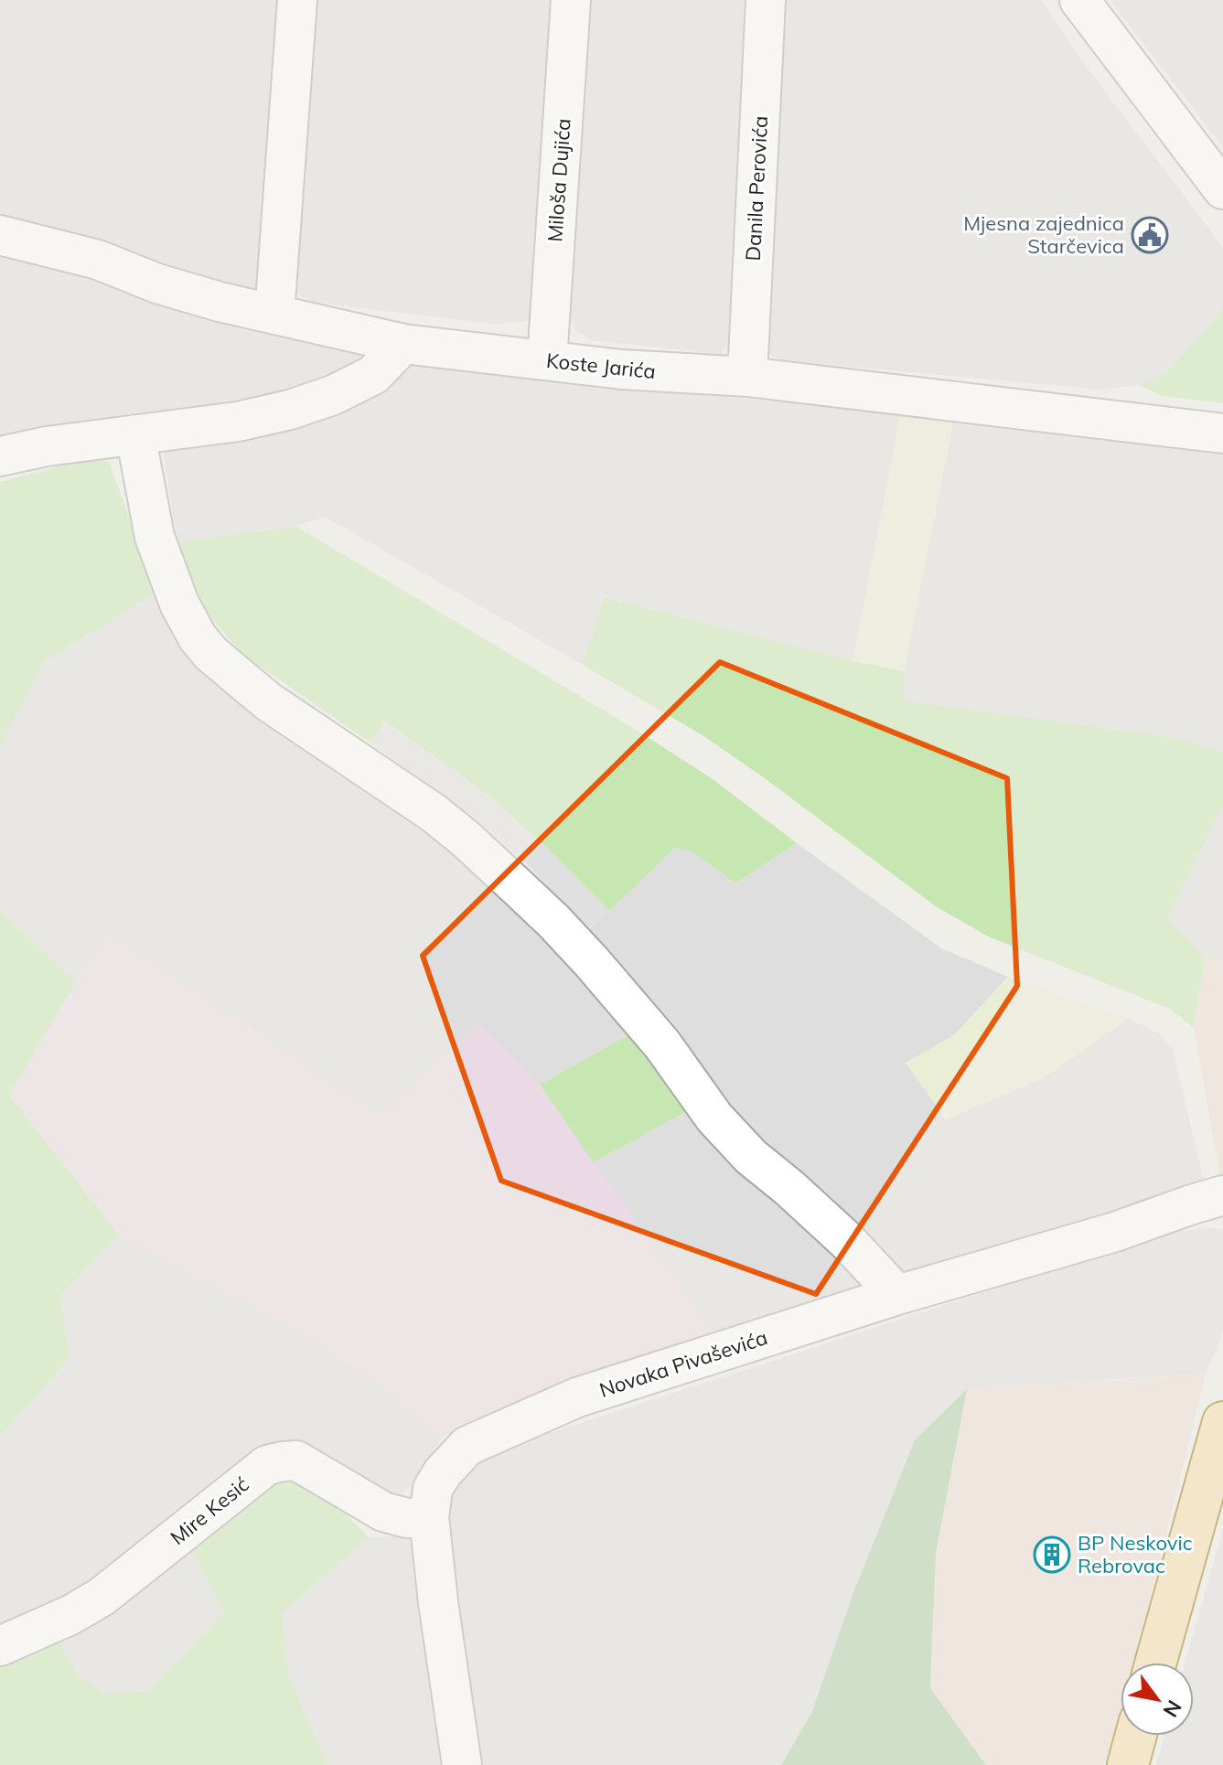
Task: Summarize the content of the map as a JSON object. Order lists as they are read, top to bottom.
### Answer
{
  "streets": {
    "street": [
      "Miloša Dujića",
      "Danila Perovića",
      "Koste Jarića",
      "Novaka Pivaševića",
      "Mire Kesić"
    ]
  },
  "crossings": [
    ["Miloša Dujića", "Koste Jarića"],
    ["Danila Perovića", "Koste Jarića"],
    ["Novaka Pivaševića", "Mire Kesić"]
  ],
  "places": {
    "public building": ["Mjesna zajednica Starčevica"],
    "building": ["BP Neskovic Rebrovac"]
  },
  "north": "bottom right"
}
